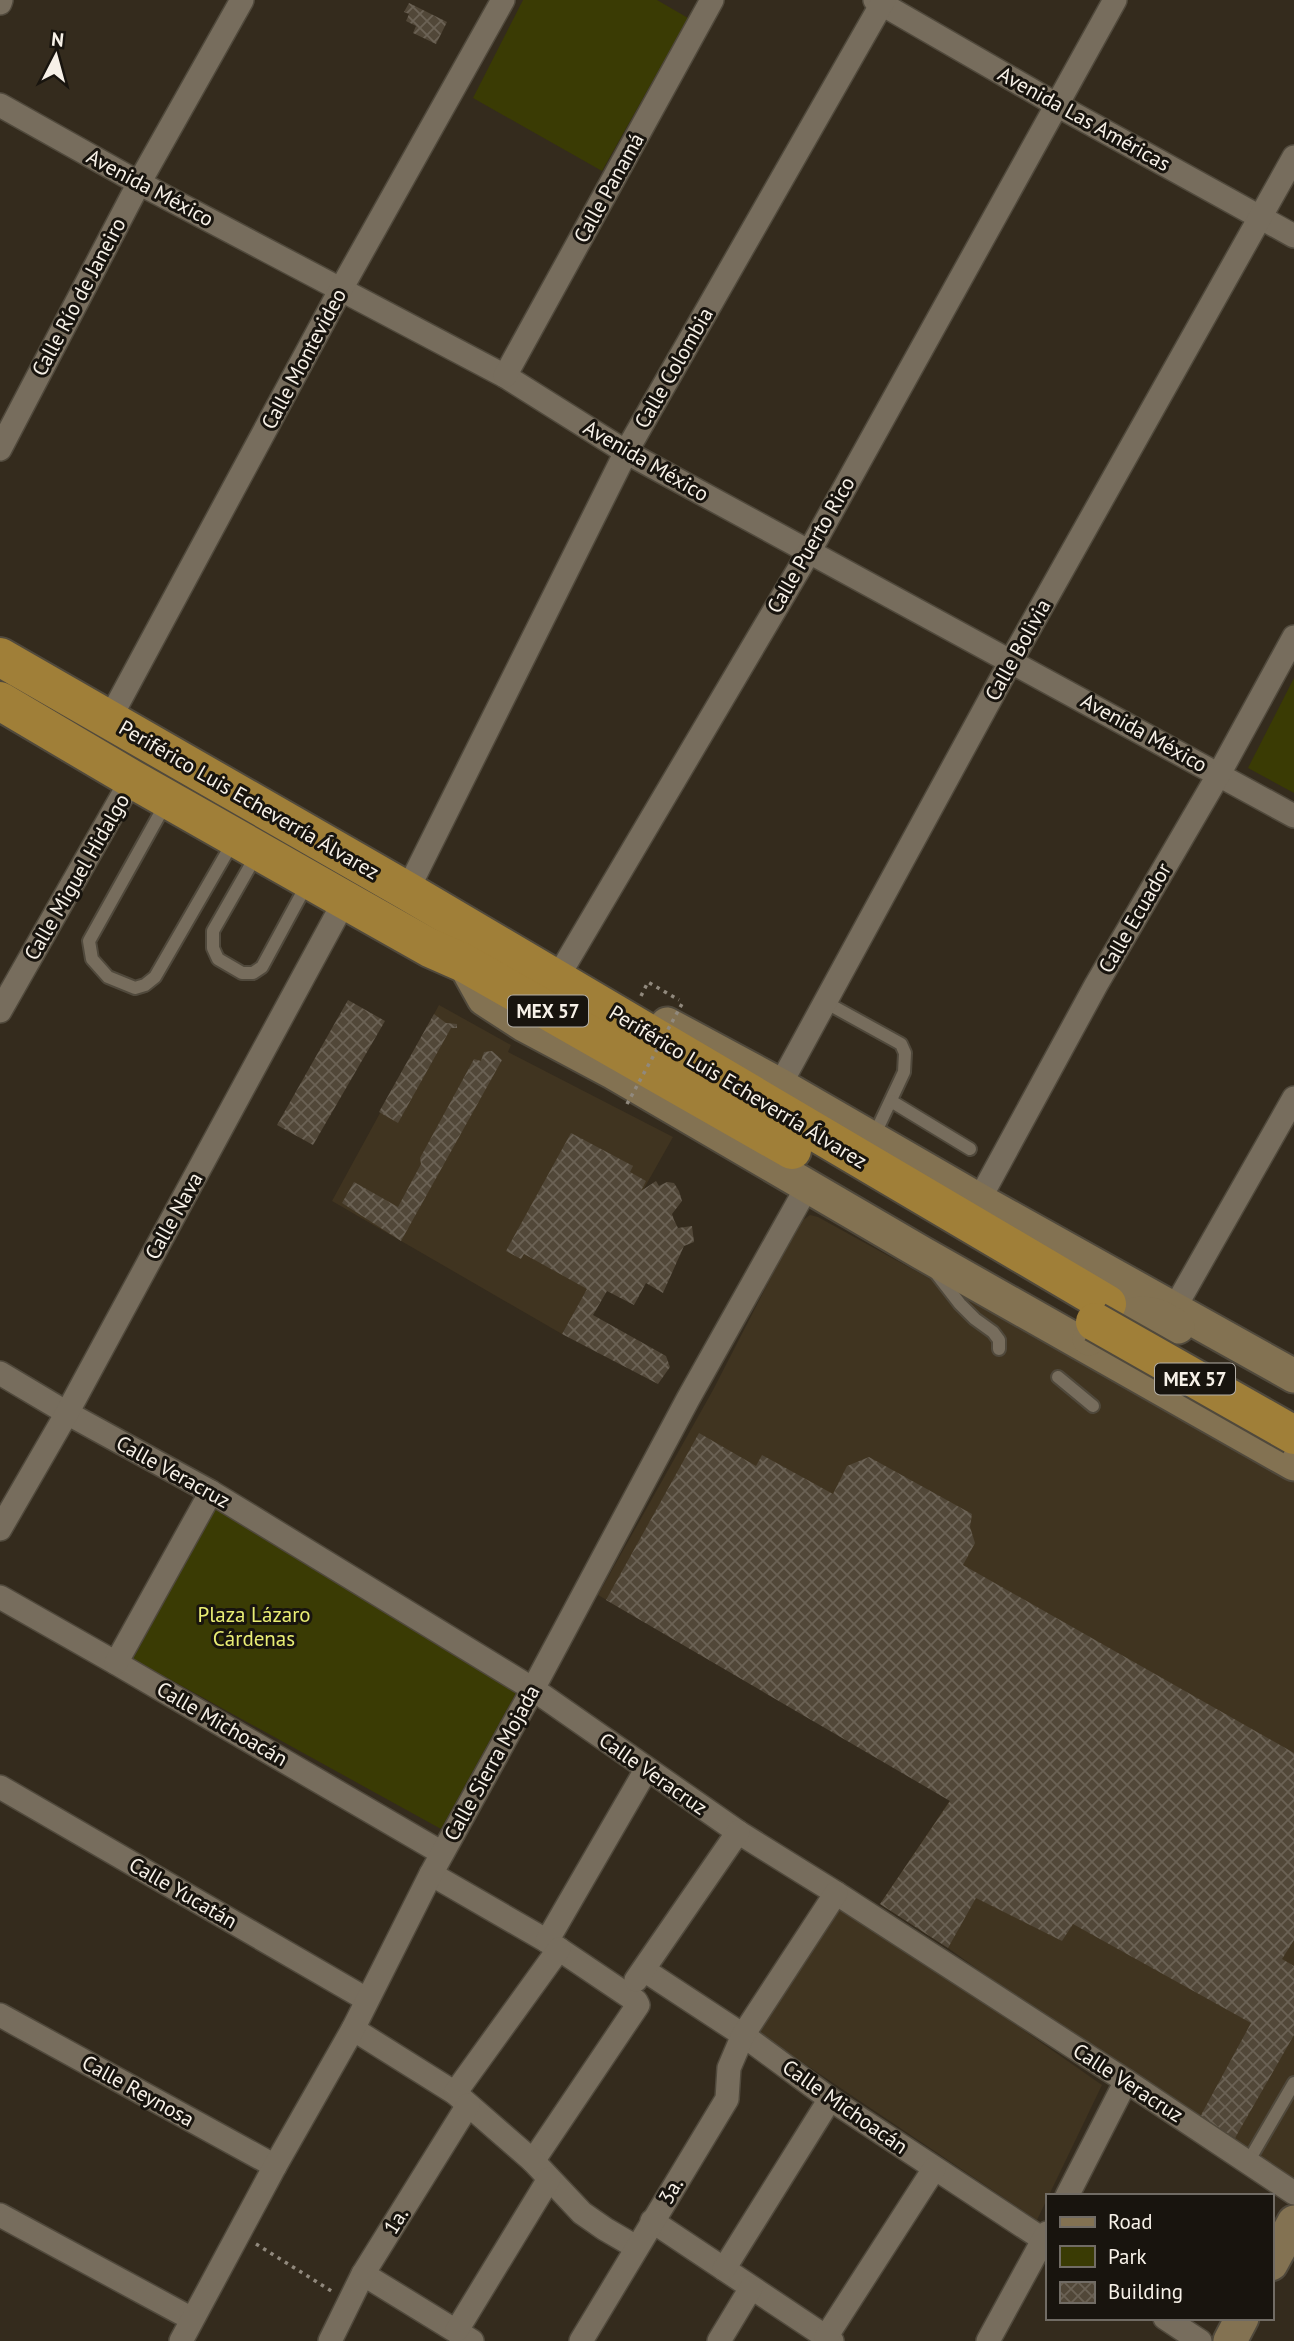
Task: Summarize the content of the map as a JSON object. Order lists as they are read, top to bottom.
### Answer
{
  "streets": {
    "highway": ["Periférico Luis Echeverría Álvarez", "MEX 57"],
    "street": [
      "Avenida Las Américas",
      "Avenida México",
      "Calle Panamá",
      "Calle Río de Janeiro",
      "Calle Montevideo",
      "Calle Colombia",
      "Calle Puerto Rico",
      "Calle Bolivia",
      "Calle Miguel Hidalgo",
      "Calle Ecuador",
      "Calle Nava",
      "Calle Veracruz",
      "Calle Michoacán",
      "Calle Sierra Mojada",
      "Calle Yucatán",
      "Calle Reynosa",
      "3a.",
      "1a."
    ]
  },
  "crossings": [
    ["Avenida Las Américas", "Calle Colombia"],
    ["Avenida Las Américas", "Calle Puerto Rico"],
    ["Avenida Las Américas", "Calle Bolivia"],
    ["Avenida México", "Calle Panamá"],
    ["Avenida México", "Calle Río de Janeiro"],
    ["Avenida México", "Calle Montevideo"],
    ["Avenida México", "Calle Colombia"],
    ["Avenida México", "Calle Puerto Rico"],
    ["Avenida México", "Calle Bolivia"],
    ["Avenida México", "Calle Ecuador"],
    ["Calle Montevideo", "Periférico Luis Echeverría Álvarez"],
    ["Calle Colombia", "Periférico Luis Echeverría Álvarez"],
    ["Calle Puerto Rico", "Periférico Luis Echeverría Álvarez"],
    ["Periférico Luis Echeverría Álvarez", "Calle Miguel Hidalgo"],
    ["Periférico Luis Echeverría Álvarez", "Calle Nava"],
    ["Calle Nava", "Calle Veracruz"],
    ["Calle Veracruz", "Calle Sierra Mojada"],
    ["Calle Veracruz", "3a."],
    ["Calle Veracruz", "1a."],
    ["Calle Michoacán", "Calle Sierra Mojada"],
    ["Calle Michoacán", "3a."],
    ["Calle Sierra Mojada", "Calle Yucatán"],
    ["Calle Sierra Mojada", "Calle Reynosa"]
  ],
  "parks": ["Plaza Lázaro Cárdenas"],
  "legend": ["Road", "Park", "Building"],
  "north": "top"
}
